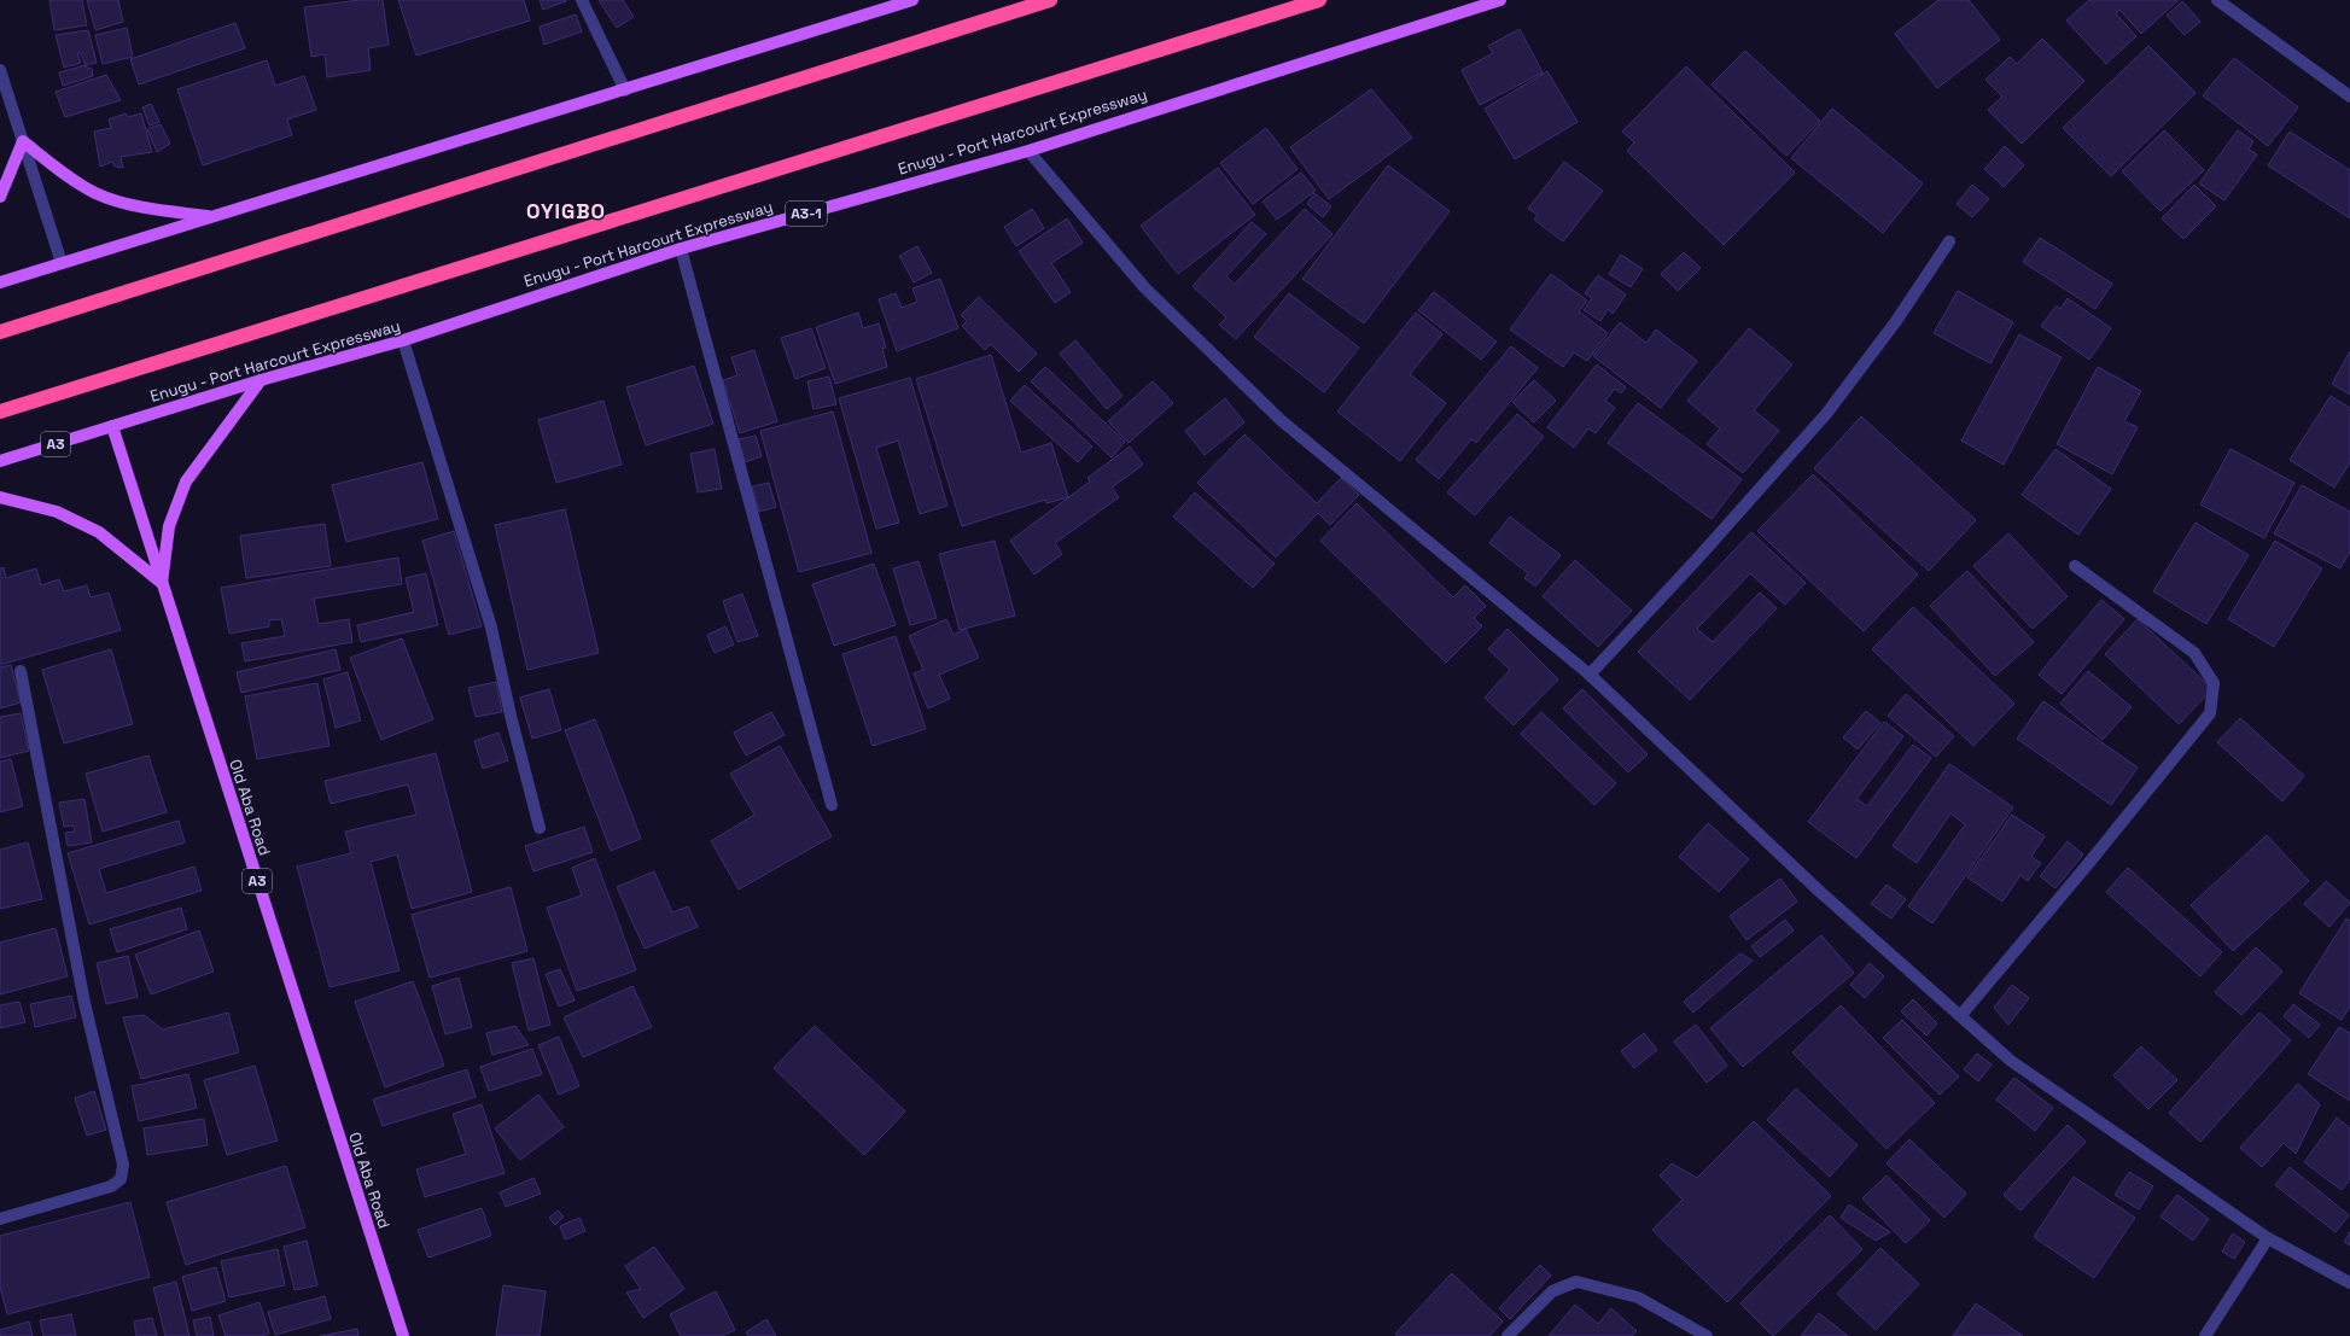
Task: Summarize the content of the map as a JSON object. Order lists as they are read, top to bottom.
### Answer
{
  "streets": {
    "highway": ["Enugu - Port Harcourt Expressway"],
    "main road": ["A3-1", "A3", "Old Aba Road"]
  },
  "crossings": [
    ["Enugu - Port Harcourt Expressway", "Old Aba Road"]
  ],
  "districts": ["OYIGBO"]
}
